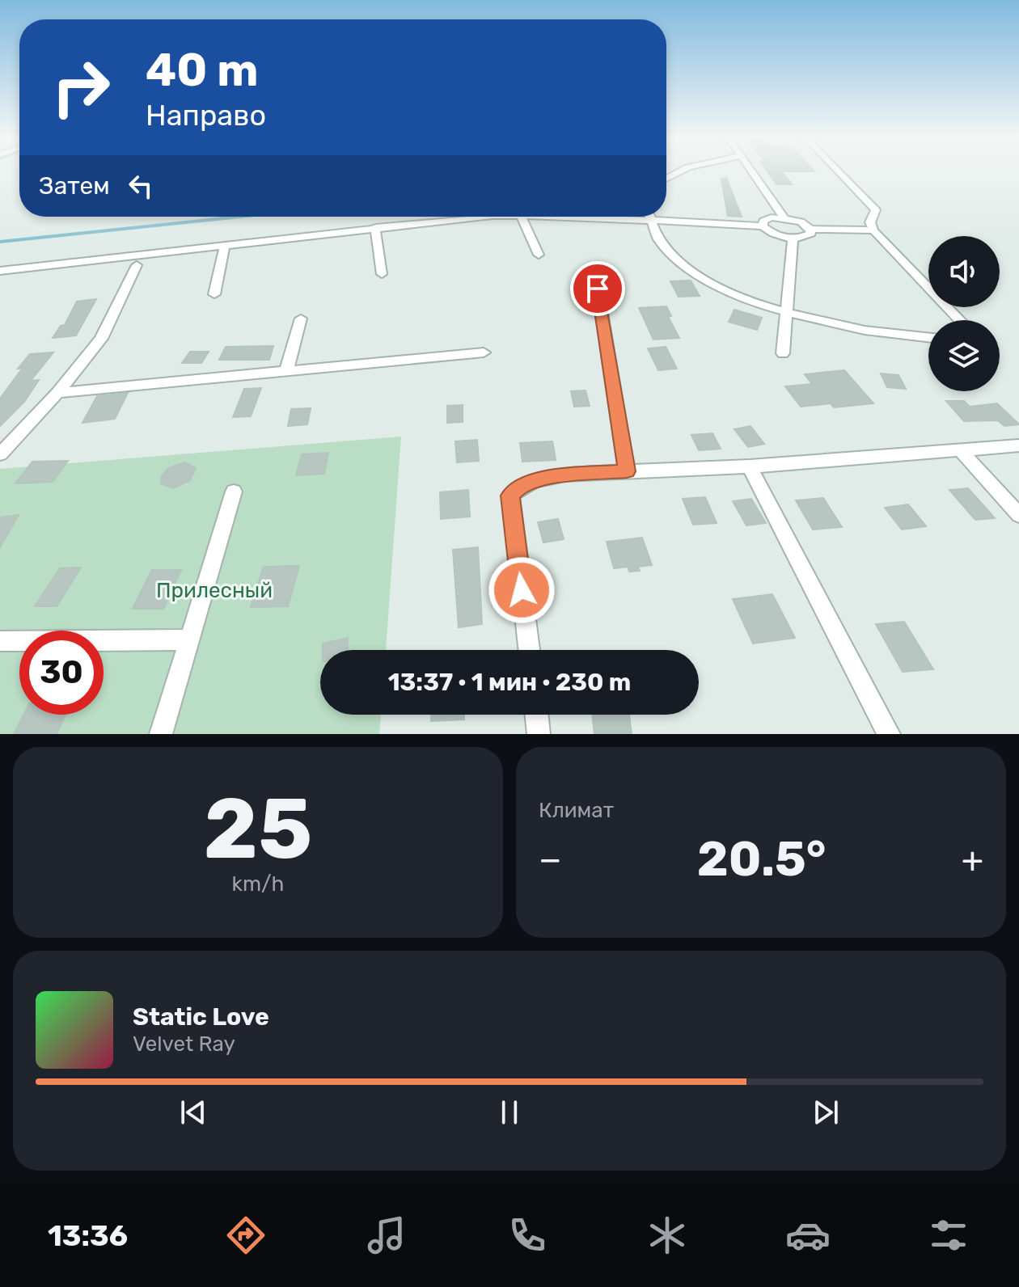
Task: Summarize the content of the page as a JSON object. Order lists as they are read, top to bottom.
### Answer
{
  "parks": ["Прилесный"],
  "page": {
    "turn": ["40 m", "Направо"],
    "then": "Затем",
    "limit": "30",
    "trip": "13:37 · 1 мин · 230 m",
    "tile": [
      ["25", "km/h"],
      "Климат"
    ],
    "heat": ["−", "20.5°", "+"],
    "song": ["Static Love", "Velvet Ray"],
    "tabs": "13:36"
  }
}
